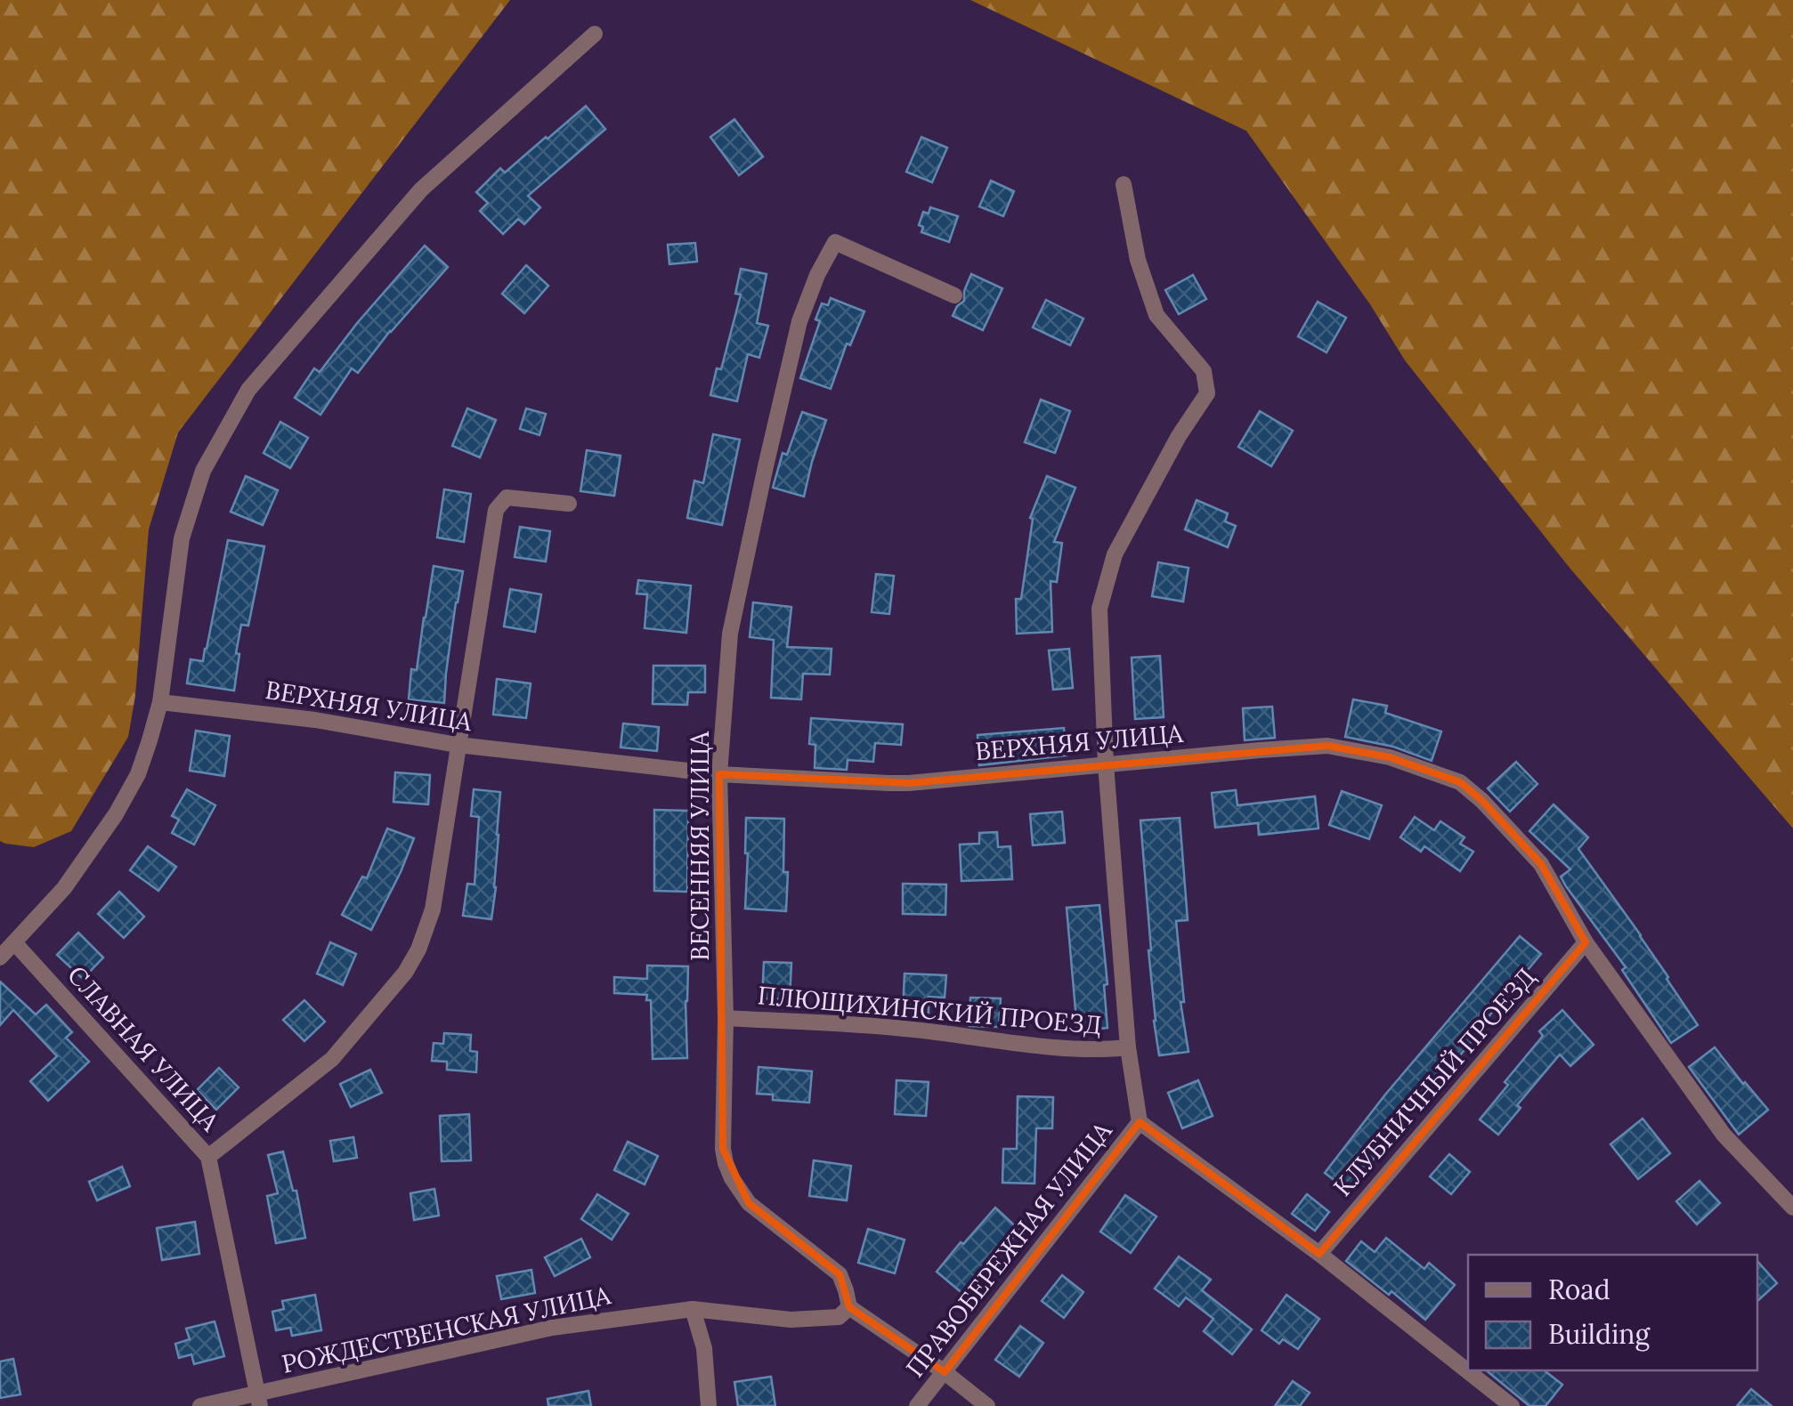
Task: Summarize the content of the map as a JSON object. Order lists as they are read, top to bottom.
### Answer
{
  "streets": {
    "street": [
      "ВЕРХНЯЯ УЛИЦА",
      "ВЕСЕННЯЯ УЛИЦА",
      "ПЛЮЩИХИНСКИЙ ПРОЕЗД",
      "СЛАВНАЯ УЛИЦА",
      "КЛУБНИЧНЫЙ ПРОЕЗД",
      "ПРАВОБЕРЕЖНАЯ УЛИЦА",
      "РОЖДЕСТВЕНСКАЯ УЛИЦА"
    ]
  },
  "crossings": [
    ["ВЕРХНЯЯ УЛИЦА", "ВЕСЕННЯЯ УЛИЦА"],
    ["ВЕРХНЯЯ УЛИЦА", "КЛУБНИЧНЫЙ ПРОЕЗД"],
    ["ВЕСЕННЯЯ УЛИЦА", "ПЛЮЩИХИНСКИЙ ПРОЕЗД"],
    ["ВЕСЕННЯЯ УЛИЦА", "РОЖДЕСТВЕНСКАЯ УЛИЦА"],
    ["СЛАВНАЯ УЛИЦА", "РОЖДЕСТВЕНСКАЯ УЛИЦА"]
  ],
  "legend": ["Road", "Building"]
}
